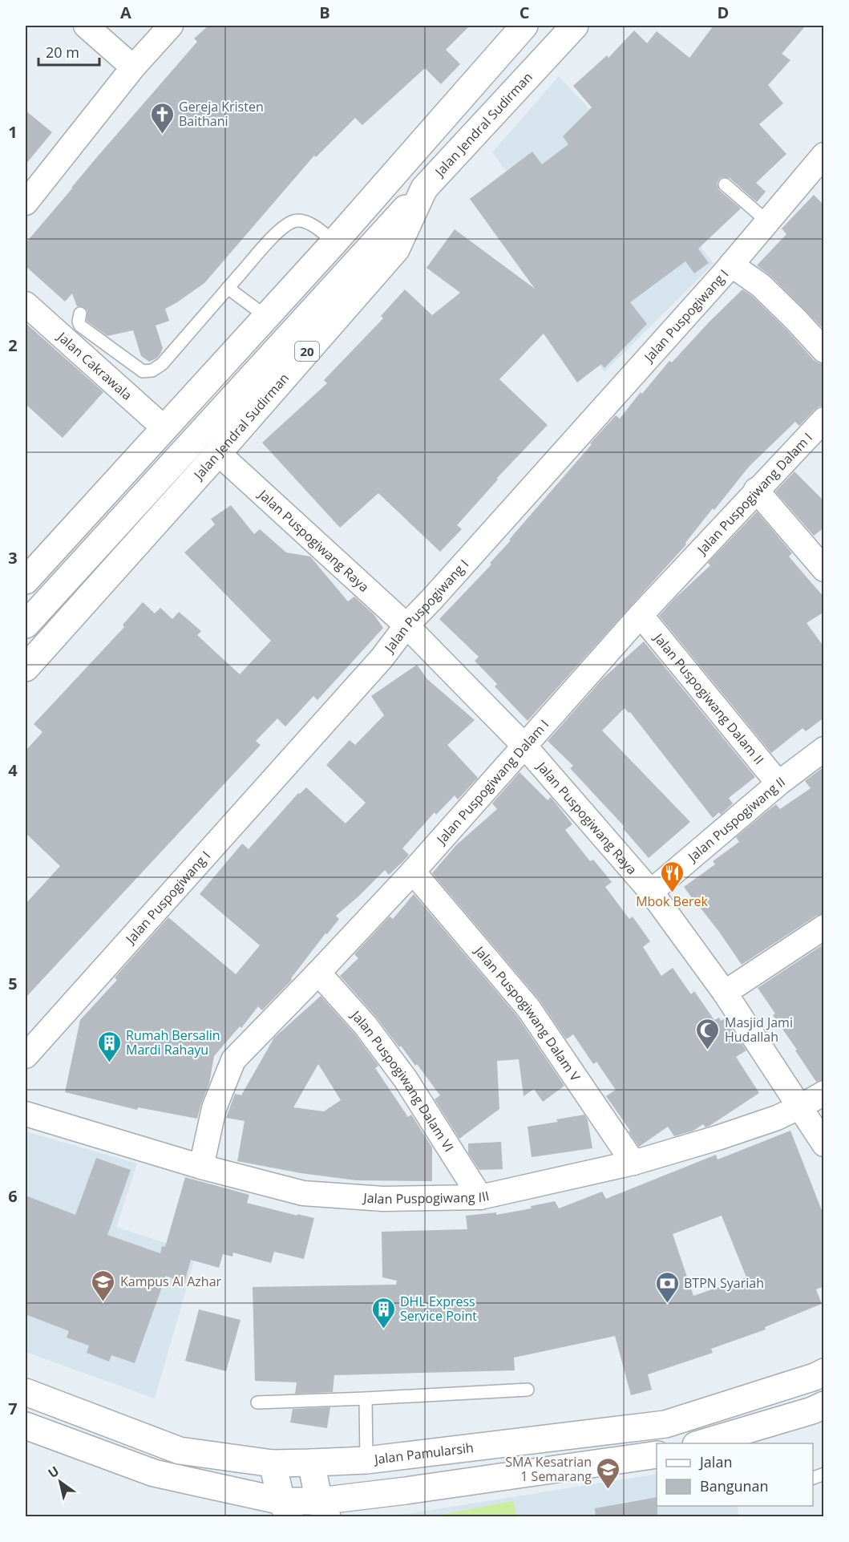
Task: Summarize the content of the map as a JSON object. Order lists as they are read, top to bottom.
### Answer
{
  "streets": {
    "main road": ["Jalan Jendral Sudirman", "20", "Jalan Pamularsih"],
    "street": [
      "Jalan Puspogiwang I",
      "Jalan Cakrawala",
      "Jalan Puspogiwang Dalam I",
      "Jalan Puspogiwang Raya",
      "Jalan Puspogiwang Dalam II",
      "Jalan Puspogiwang II",
      "Jalan Puspogiwang Dalam V",
      "Jalan Puspogiwang Dalam VI",
      "Jalan Puspogiwang III"
    ]
  },
  "crossings": [
    ["Jalan Jendral Sudirman", "20"],
    ["Jalan Jendral Sudirman", "Jalan Puspogiwang Raya"],
    ["Jalan Puspogiwang I", "Jalan Puspogiwang Raya"],
    ["Jalan Puspogiwang Dalam I", "Jalan Puspogiwang Raya"],
    ["Jalan Puspogiwang Dalam I", "Jalan Puspogiwang Dalam II"],
    ["Jalan Puspogiwang Dalam I", "Jalan Puspogiwang Dalam V"],
    ["Jalan Puspogiwang Dalam I", "Jalan Puspogiwang Dalam VI"],
    ["Jalan Puspogiwang Dalam I", "Jalan Puspogiwang III"],
    ["Jalan Puspogiwang Raya", "Jalan Puspogiwang II"],
    ["Jalan Puspogiwang Raya", "Jalan Puspogiwang III"],
    ["Jalan Puspogiwang Dalam II", "Jalan Puspogiwang II"],
    ["Jalan Puspogiwang Dalam V", "Jalan Puspogiwang III"],
    ["Jalan Puspogiwang Dalam VI", "Jalan Puspogiwang III"]
  ],
  "places": {
    "church": ["Gereja Kristen Baithani"],
    "restaurant": ["Mbok Berek"],
    "mosque": ["Masjid Jami Hudallah"],
    "building": ["Rumah Bersalin Mardi Rahayu", "DHL Express Service Point"],
    "school or university": ["Kampus Al Azhar", "SMA Kesatrian 1 Semarang"],
    "bank": ["BTPN Syariah"]
  },
  "legend": ["Jalan", "Bangunan"],
  "scale_bar": "20 m",
  "north": "top left",
  "grid": {
    "columns": [
      "A",
      "B",
      "C",
      "D"
    ],
    "rows": [
      "1",
      "2",
      "3",
      "4",
      "5",
      "6",
      "7"
    ]
  }
}
